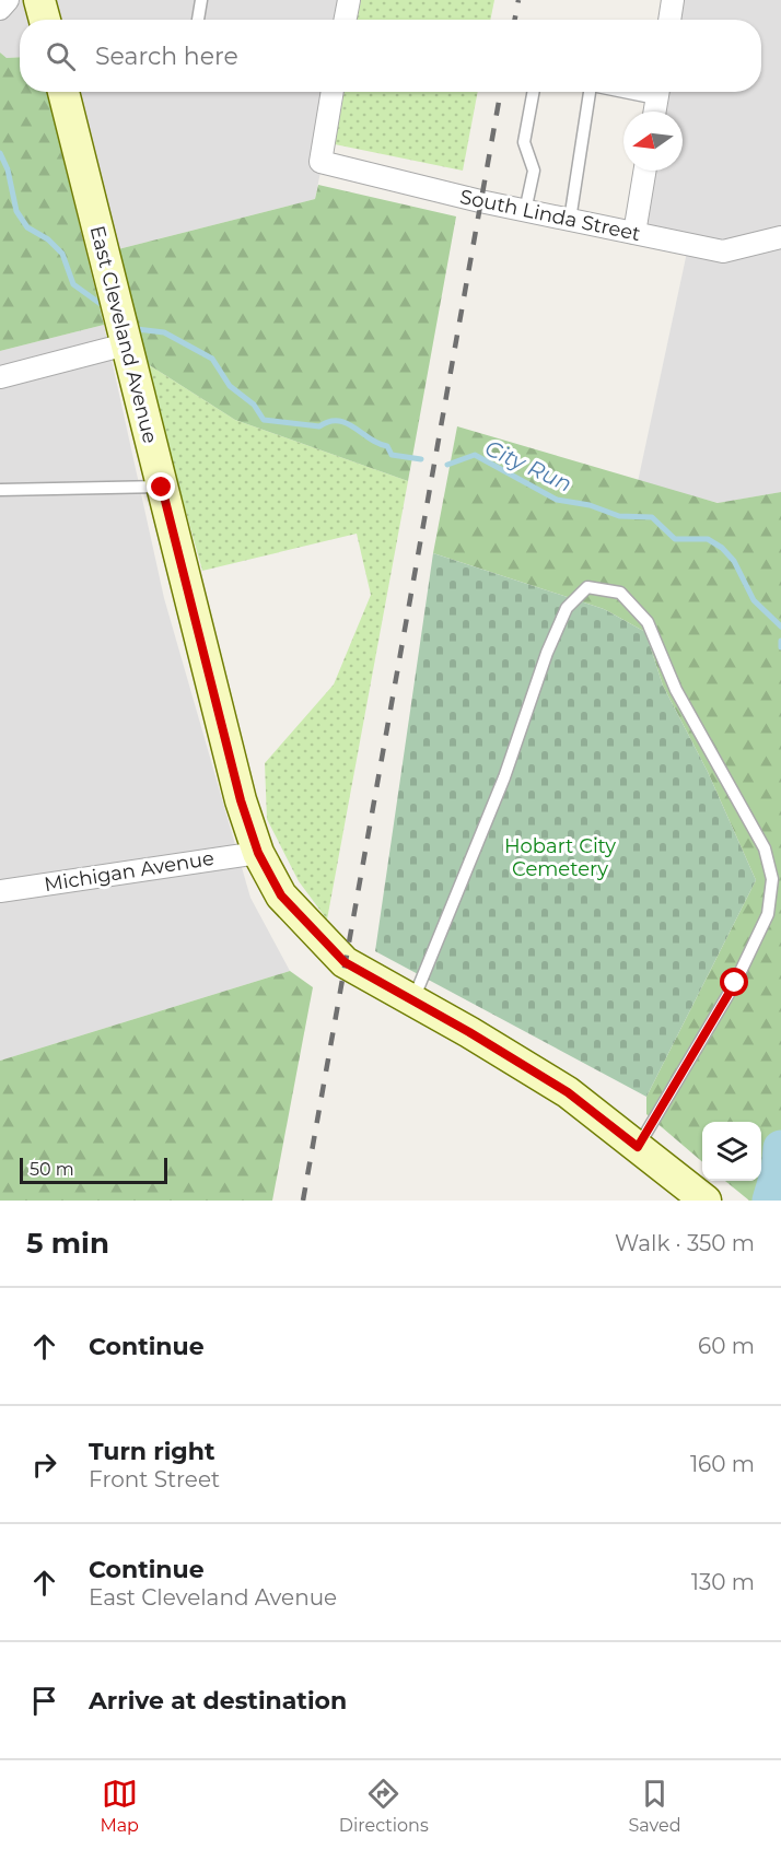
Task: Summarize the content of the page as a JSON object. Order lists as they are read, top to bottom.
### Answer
{
  "streets": {
    "street": ["South Linda Street", "East Cleveland Avenue", "Michigan Avenue"]
  },
  "crossings": [
    ["East Cleveland Avenue", "Michigan Avenue"]
  ],
  "water": ["City Run"],
  "parks": ["Hobart City Cemetery"],
  "scale_bar": "50 m",
  "north": "left",
  "page": {
    "search": "Search here",
    "scale": "50 m",
    "heading": ["5 min", "Walk · 350 m"],
    "list": [
      ["Continue", "60 m"],
      ["Turn right", "Front Street", "160 m"],
      ["Continue", "East Cleveland Avenue", "130 m"],
      "Arrive at destination"
    ],
    "nav": ["Map", "Directions", "Saved"]
  }
}
